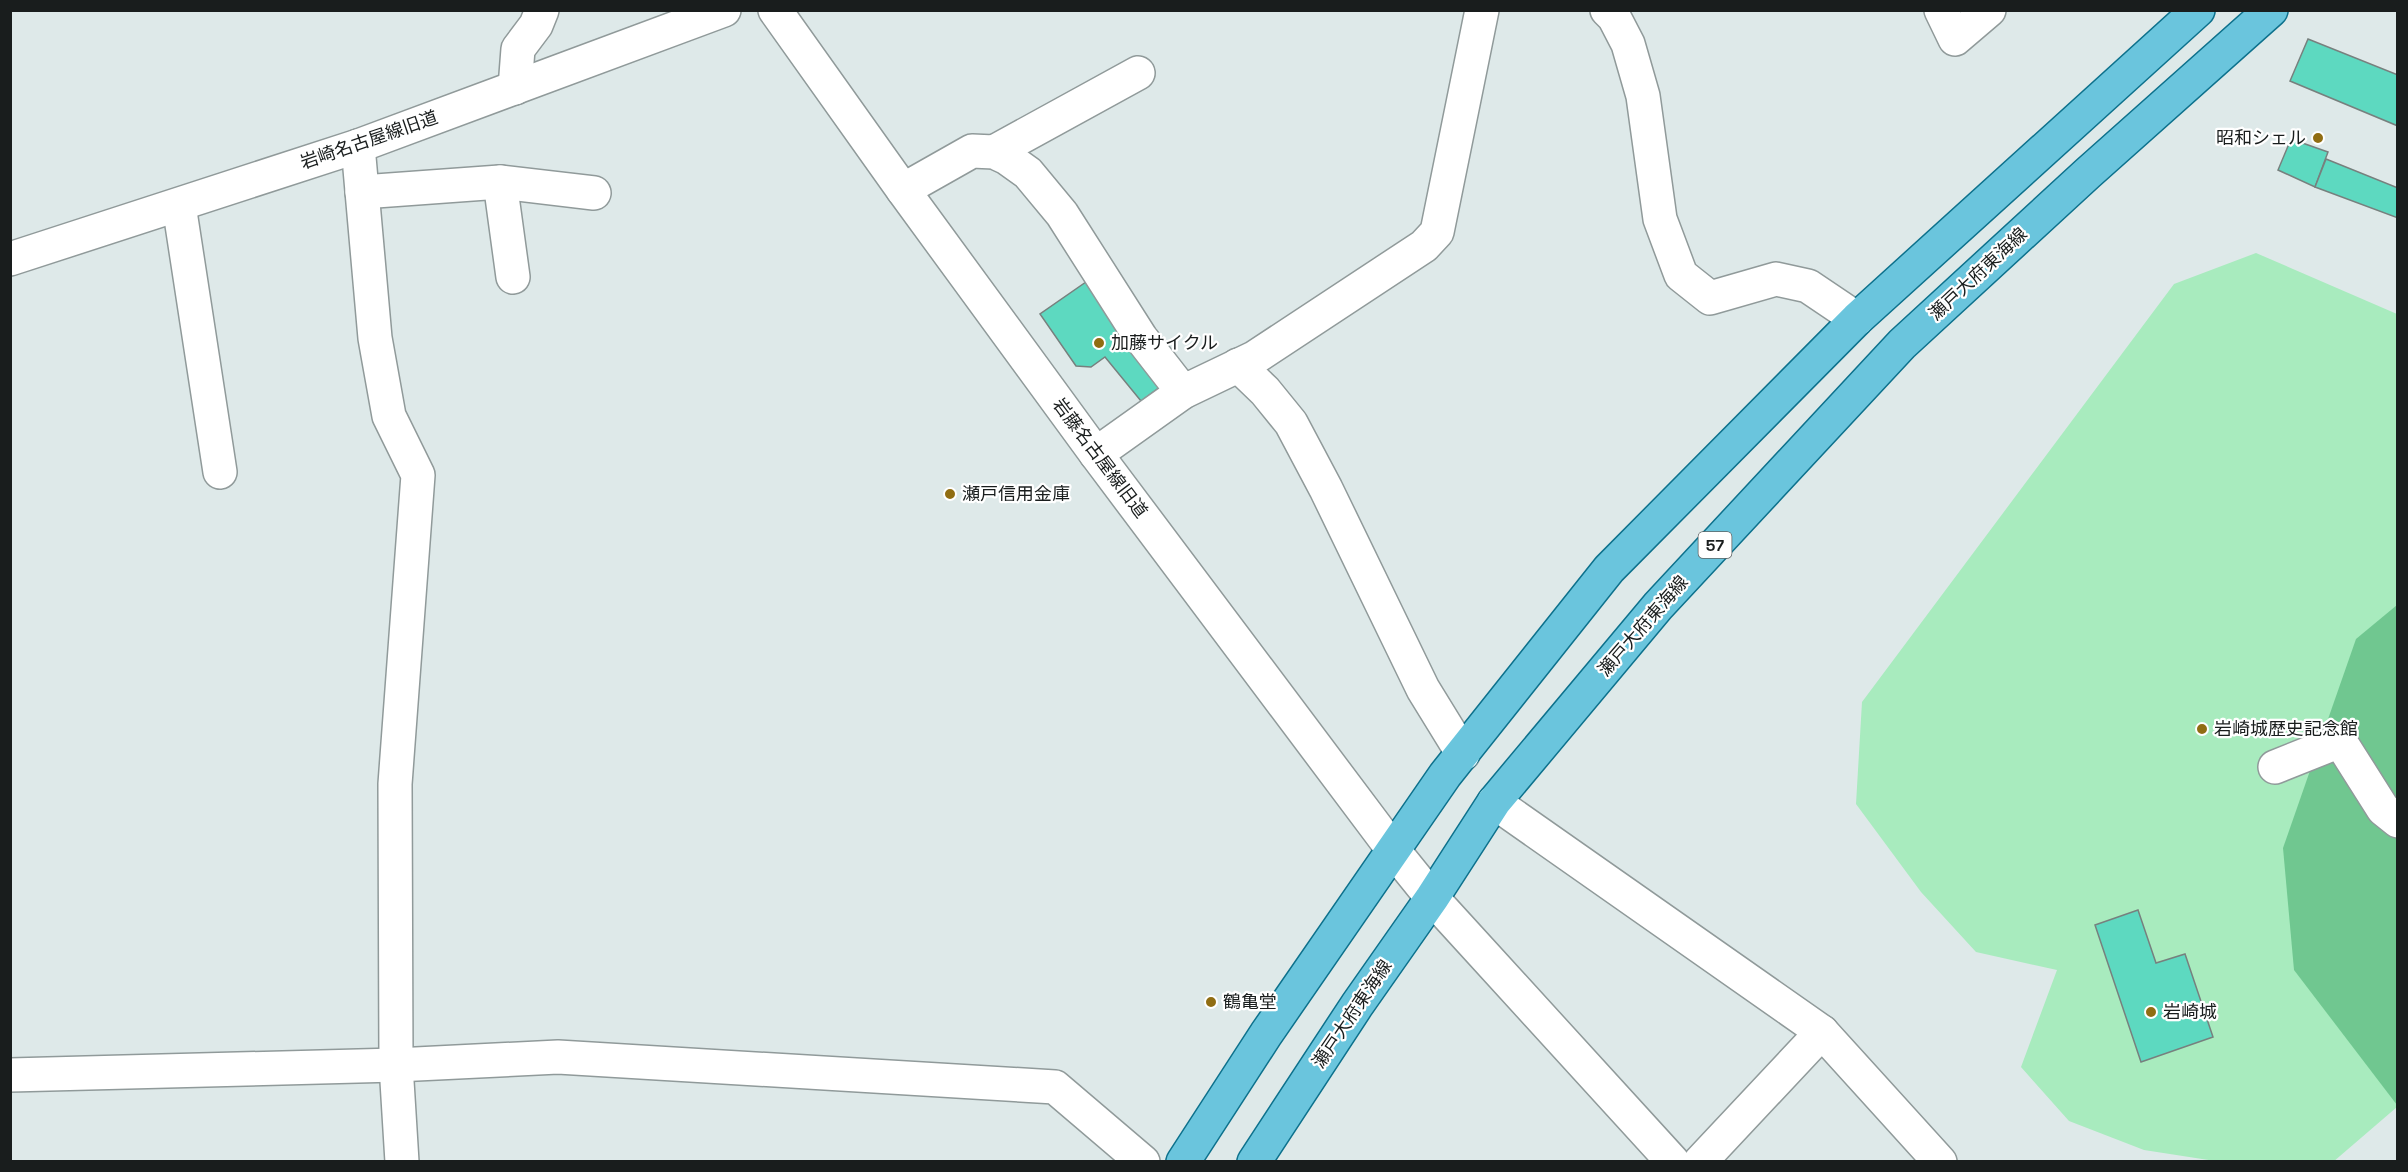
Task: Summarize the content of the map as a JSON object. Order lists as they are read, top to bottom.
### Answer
{
  "streets": {
    "main road": ["瀬戸大府東海線", "57"],
    "street": ["岩崎名古屋線旧道", "岩藤名古屋線旧道"]
  },
  "crossings": [
    ["瀬戸大府東海線", "岩藤名古屋線旧道"]
  ],
  "places": [
    "昭和シェル",
    "加藤サイクル",
    "瀬戸信用金庫",
    "岩崎城歴史記念館",
    "鶴亀堂",
    "岩崎城"
  ]
}
